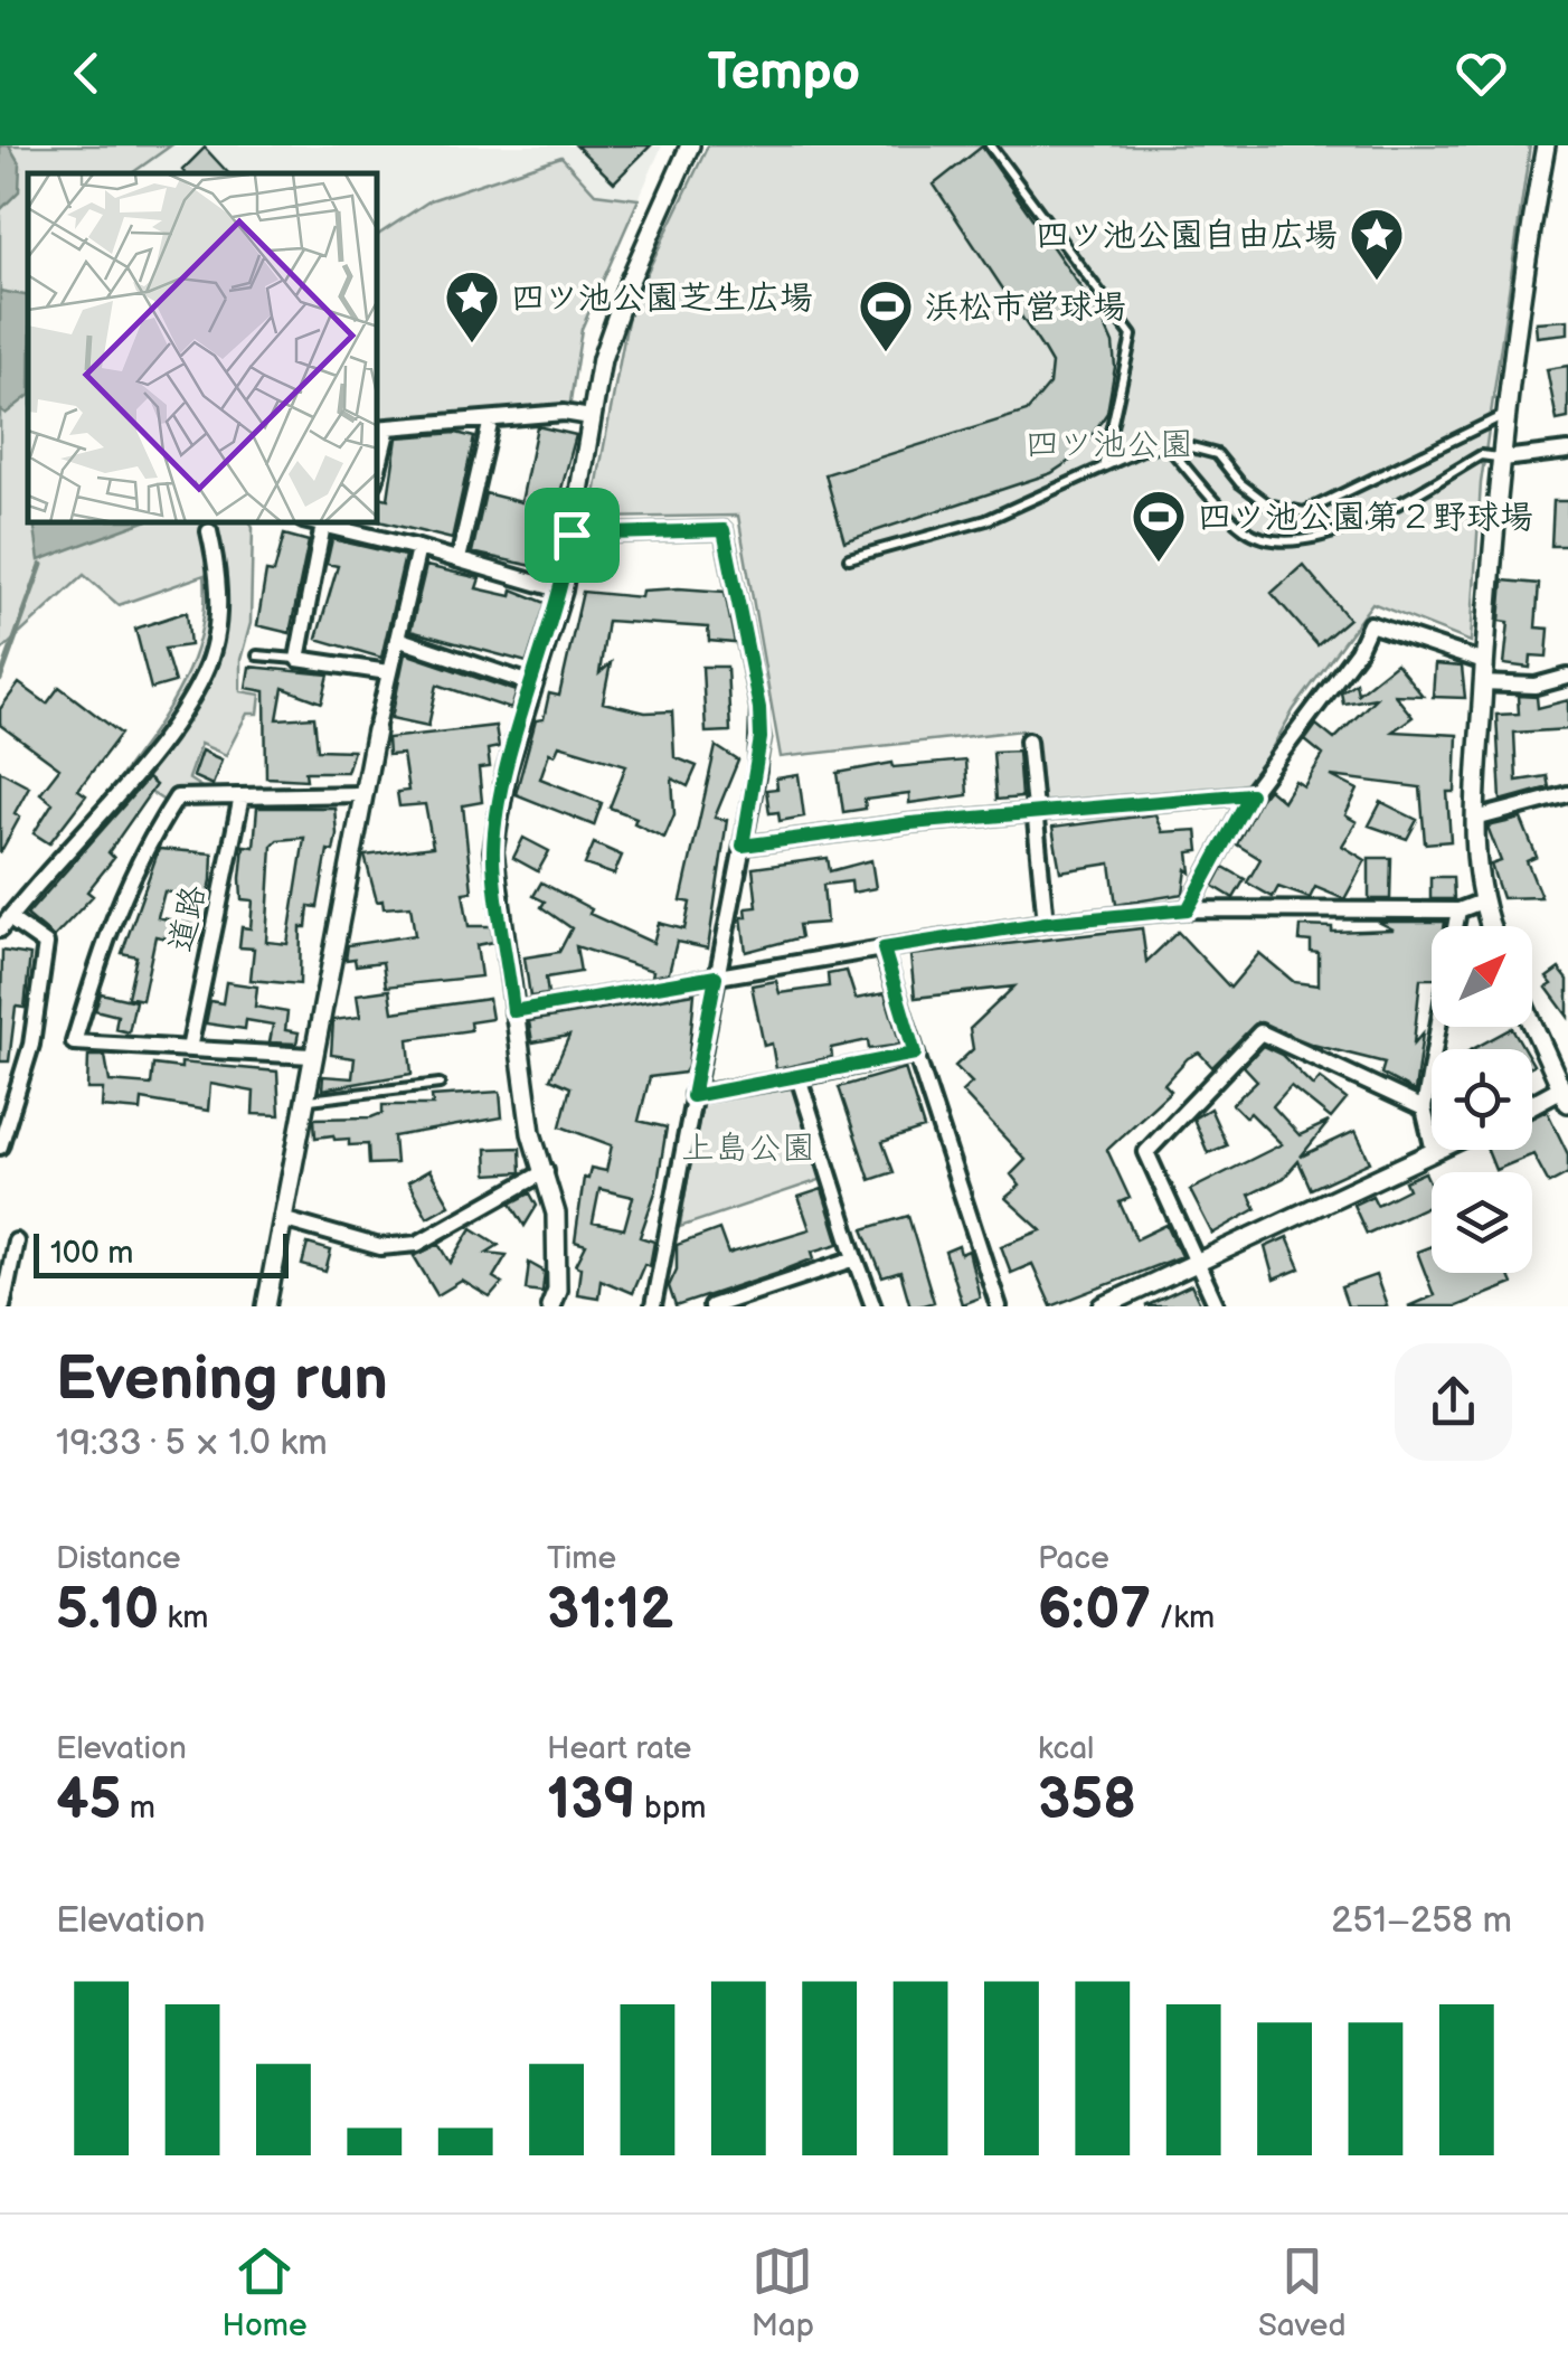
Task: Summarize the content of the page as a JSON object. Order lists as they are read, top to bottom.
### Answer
{
  "streets": {
    "street": ["道路"]
  },
  "parks": ["四ツ池公園", "上島公園"],
  "places": {
    "place": ["四ツ池公園自由広場", "四ツ池公園芝生広場"],
    "sports": ["浜松市営球場", "四ツ池公園第２野球場"]
  },
  "scale_bar": "100 m",
  "north": "top right",
  "page": {
    "header": "Tempo",
    "scale": "100 m",
    "heading": ["Evening run", "19:33 · 5 × 1.0 km"],
    "stats": [
      ["Distance", "5.10 km"],
      ["Time", "31:12"],
      ["Pace", "6:07 /km"],
      ["Elevation", "45 m"],
      ["Heart rate", "139 bpm"],
      ["kcal", "358"]
    ],
    "chart": ["Elevation", "251–258 m"],
    "tabs": ["Home", "Map", "Saved"]
  }
}
